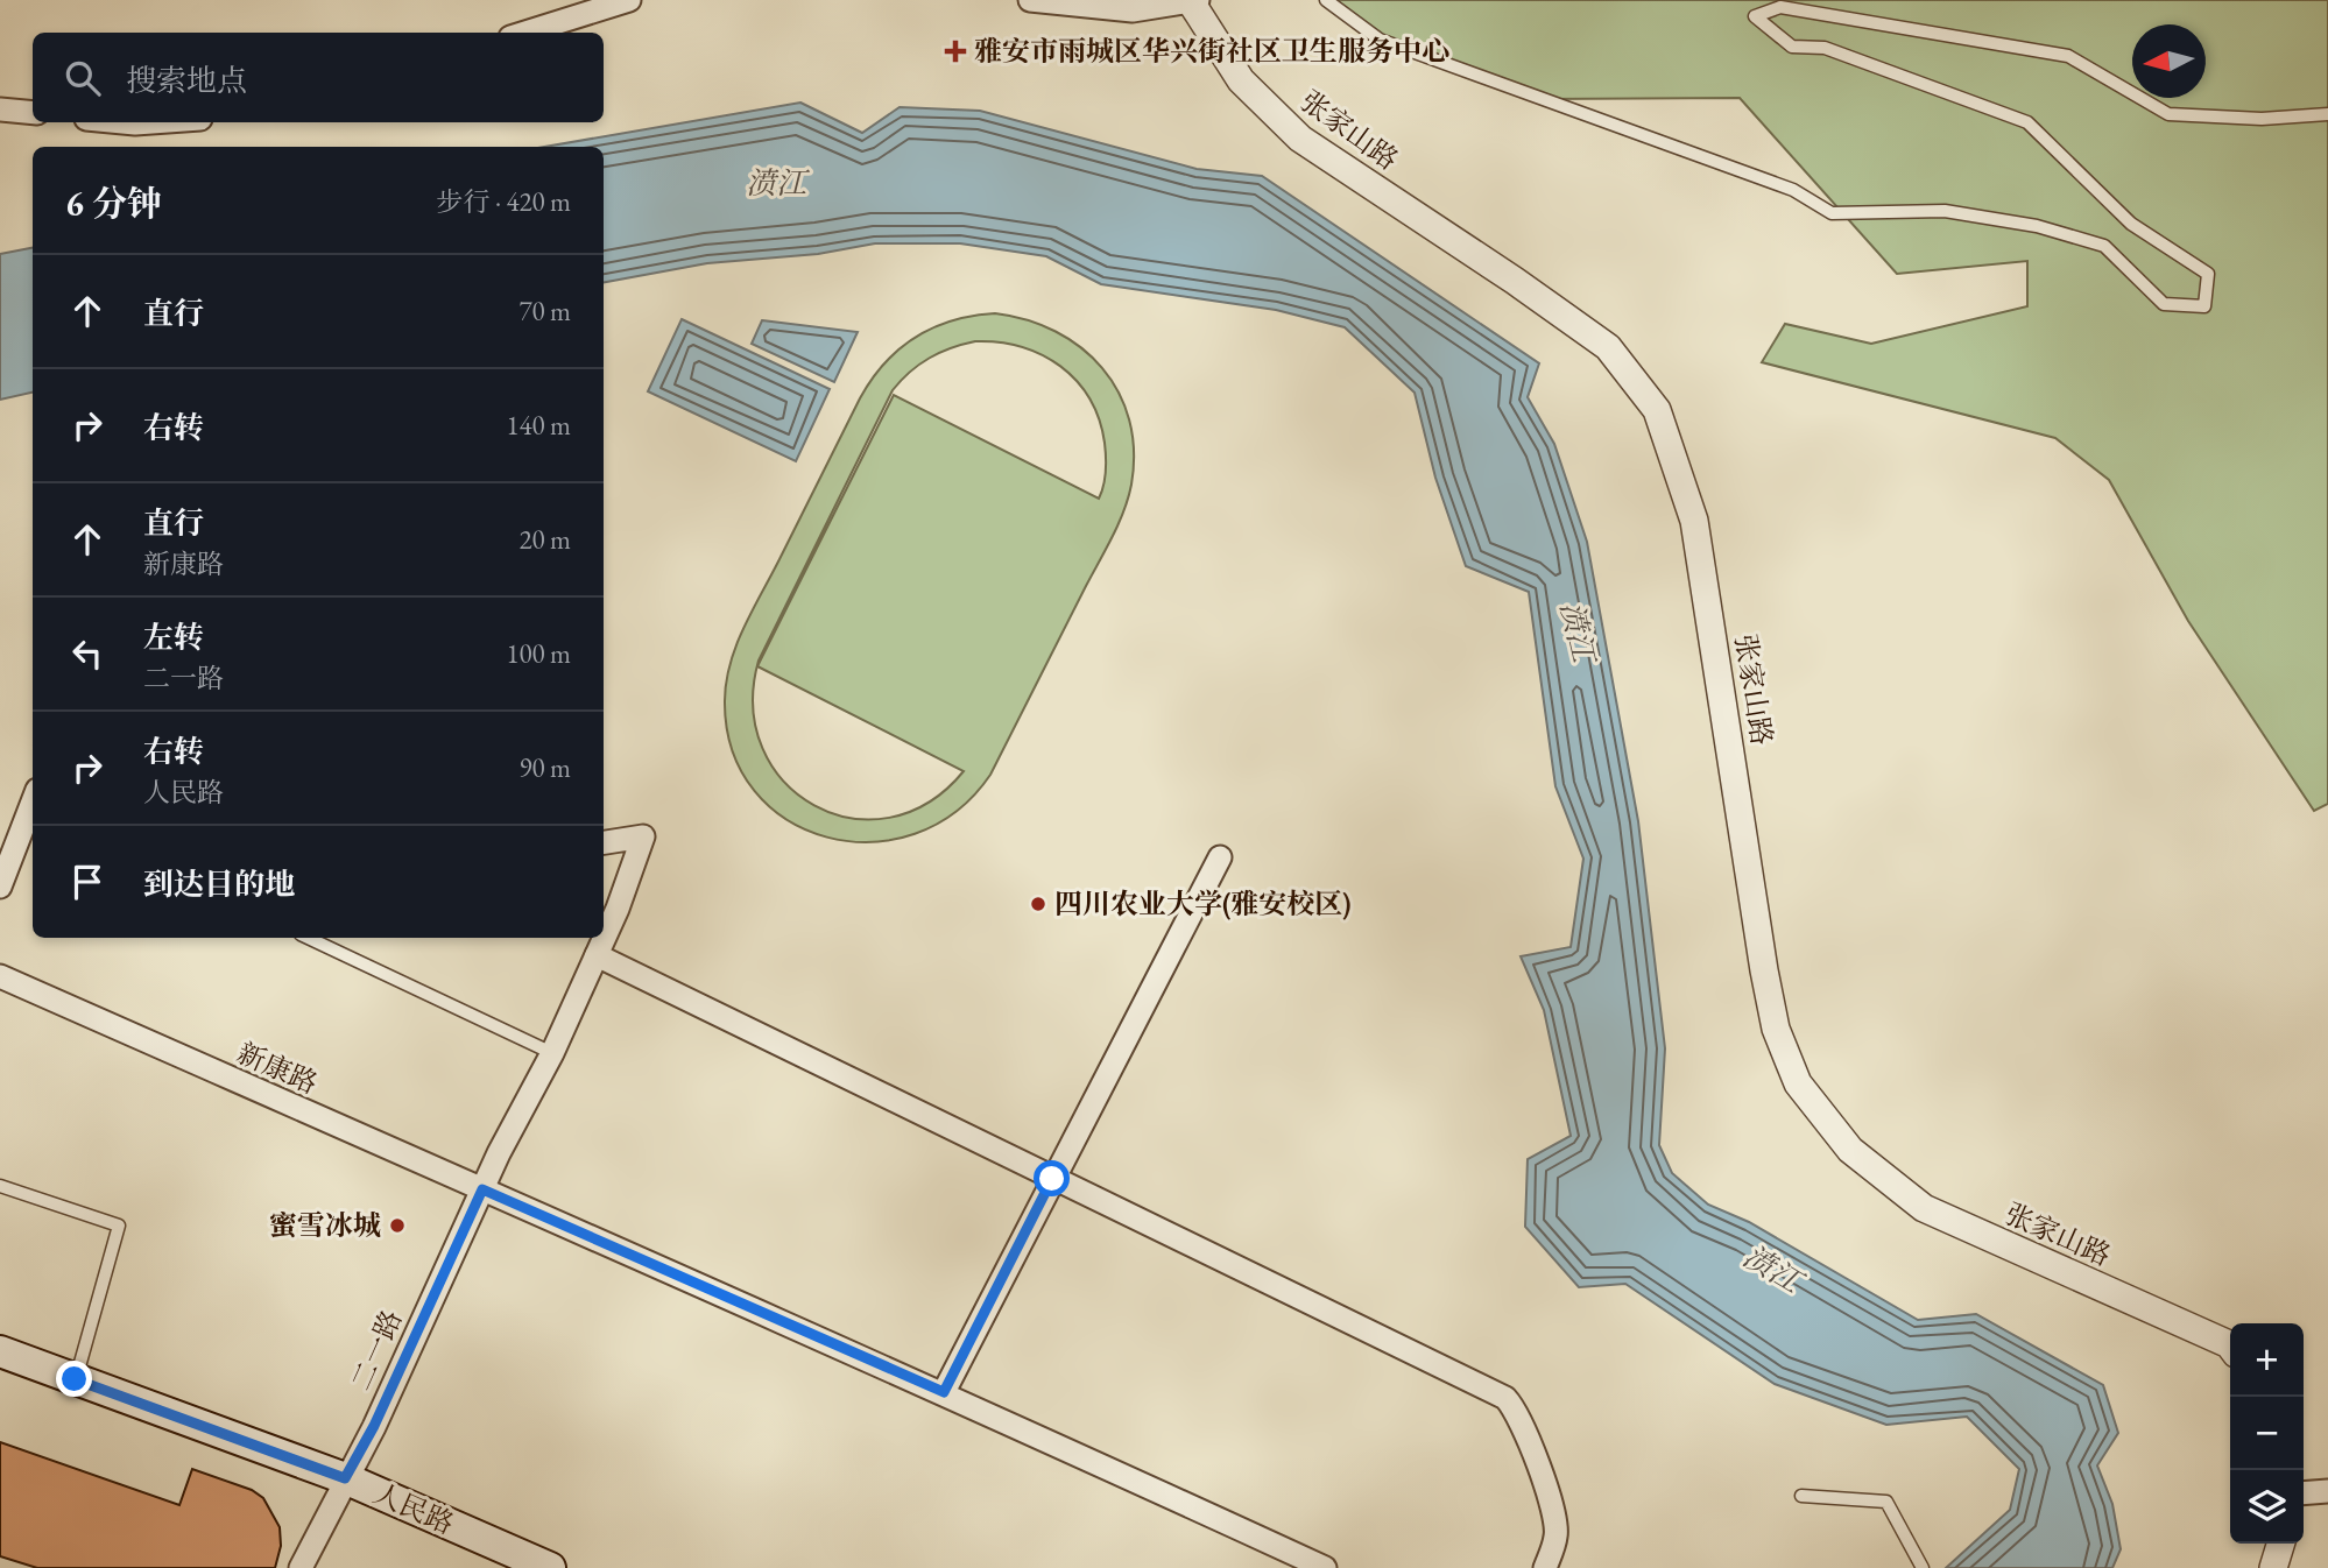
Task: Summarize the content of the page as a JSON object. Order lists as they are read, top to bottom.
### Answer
{
  "streets": {
    "main road": ["人民路"],
    "street": ["张家山路", "新康路", "二一路"]
  },
  "crossings": [
    ["新康路", "二一路"],
    ["二一路", "人民路"]
  ],
  "water": ["𣸣江"],
  "places": {
    "health": ["雅安市雨城区华兴街社区卫生服务中心"],
    "other": ["四川农业大学(雅安校区)", "蜜雪冰城"]
  },
  "north": "left",
  "page": {
    "search": "搜索地点",
    "heading": ["6 分钟", "步行 · 420 m"],
    "list": [
      ["直行", "70 m"],
      ["右转", "140 m"],
      ["直行", "新康路", "20 m"],
      ["左转", "二一路", "100 m"],
      ["右转", "人民路", "90 m"],
      "到达目的地"
    ],
    "map_buttons": ["+", "−"]
  }
}
